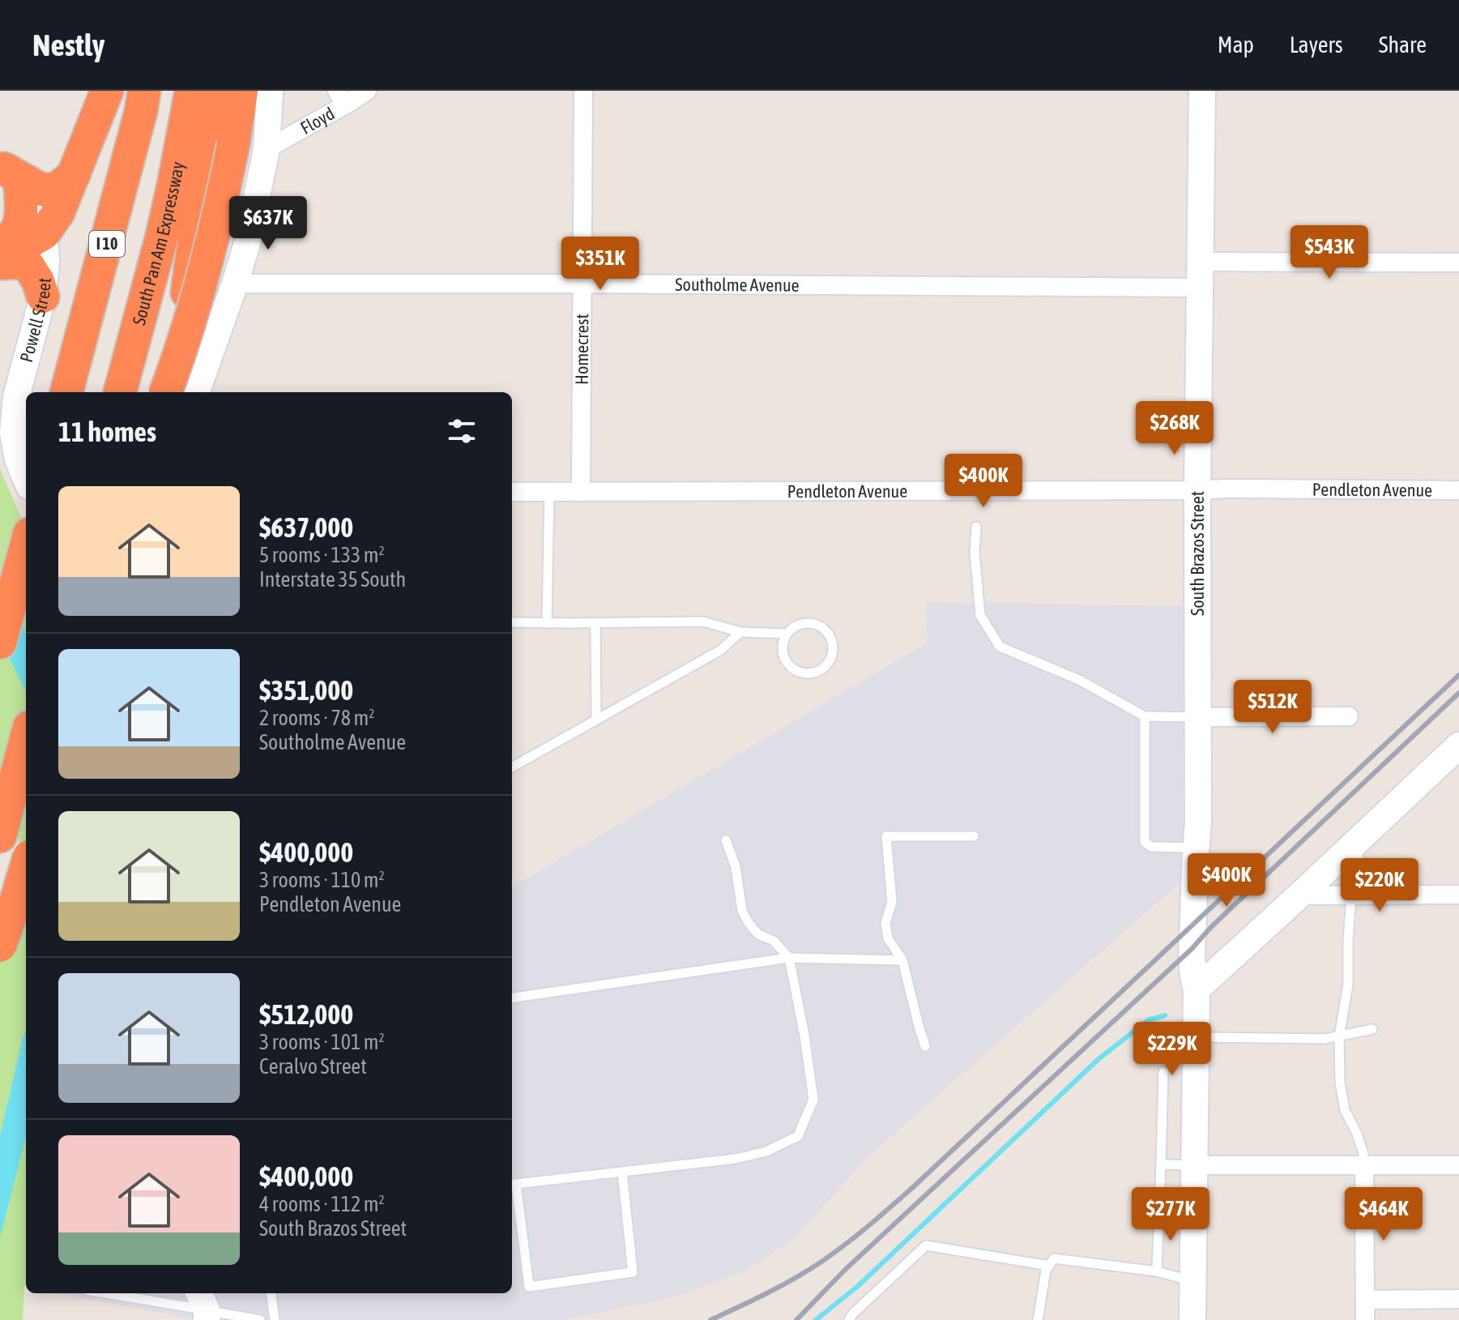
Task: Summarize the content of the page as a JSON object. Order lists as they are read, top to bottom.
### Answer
{
  "streets": {
    "highway": ["I 10", "South Pan Am Expressway"],
    "street": [
      "Floyd",
      "Southolme Avenue",
      "Powell Street",
      "Homecrest",
      "Pendleton Avenue",
      "South Brazos Street"
    ]
  },
  "crossings": [
    ["Southolme Avenue", "Homecrest"],
    ["Southolme Avenue", "South Brazos Street"],
    ["Homecrest", "Pendleton Avenue"],
    ["Pendleton Avenue", "South Brazos Street"]
  ],
  "page": {
    "header": "Nestly",
    "nav": ["Map", "Layers", "Share"],
    "price": [
      "$637K",
      "$543K",
      "$351K",
      "$268K",
      "$400K",
      "$512K",
      "$400K",
      "$220K",
      "$229K",
      "$277K",
      "$464K"
    ],
    "heading": "11 homes",
    "list": [
      {
        "name": "$637,000",
        "note": "5 rooms · 133 m² · Interstate 35 South"
      },
      {
        "name": "$351,000",
        "note": "2 rooms · 78 m² · Southolme Avenue"
      },
      {
        "name": "$400,000",
        "note": "3 rooms · 110 m² · Pendleton Avenue"
      },
      {
        "name": "$512,000",
        "note": "3 rooms · 101 m² · Ceralvo Street"
      },
      {
        "name": "$400,000",
        "note": "4 rooms · 112 m² · South Brazos Street"
      }
    ]
  }
}
